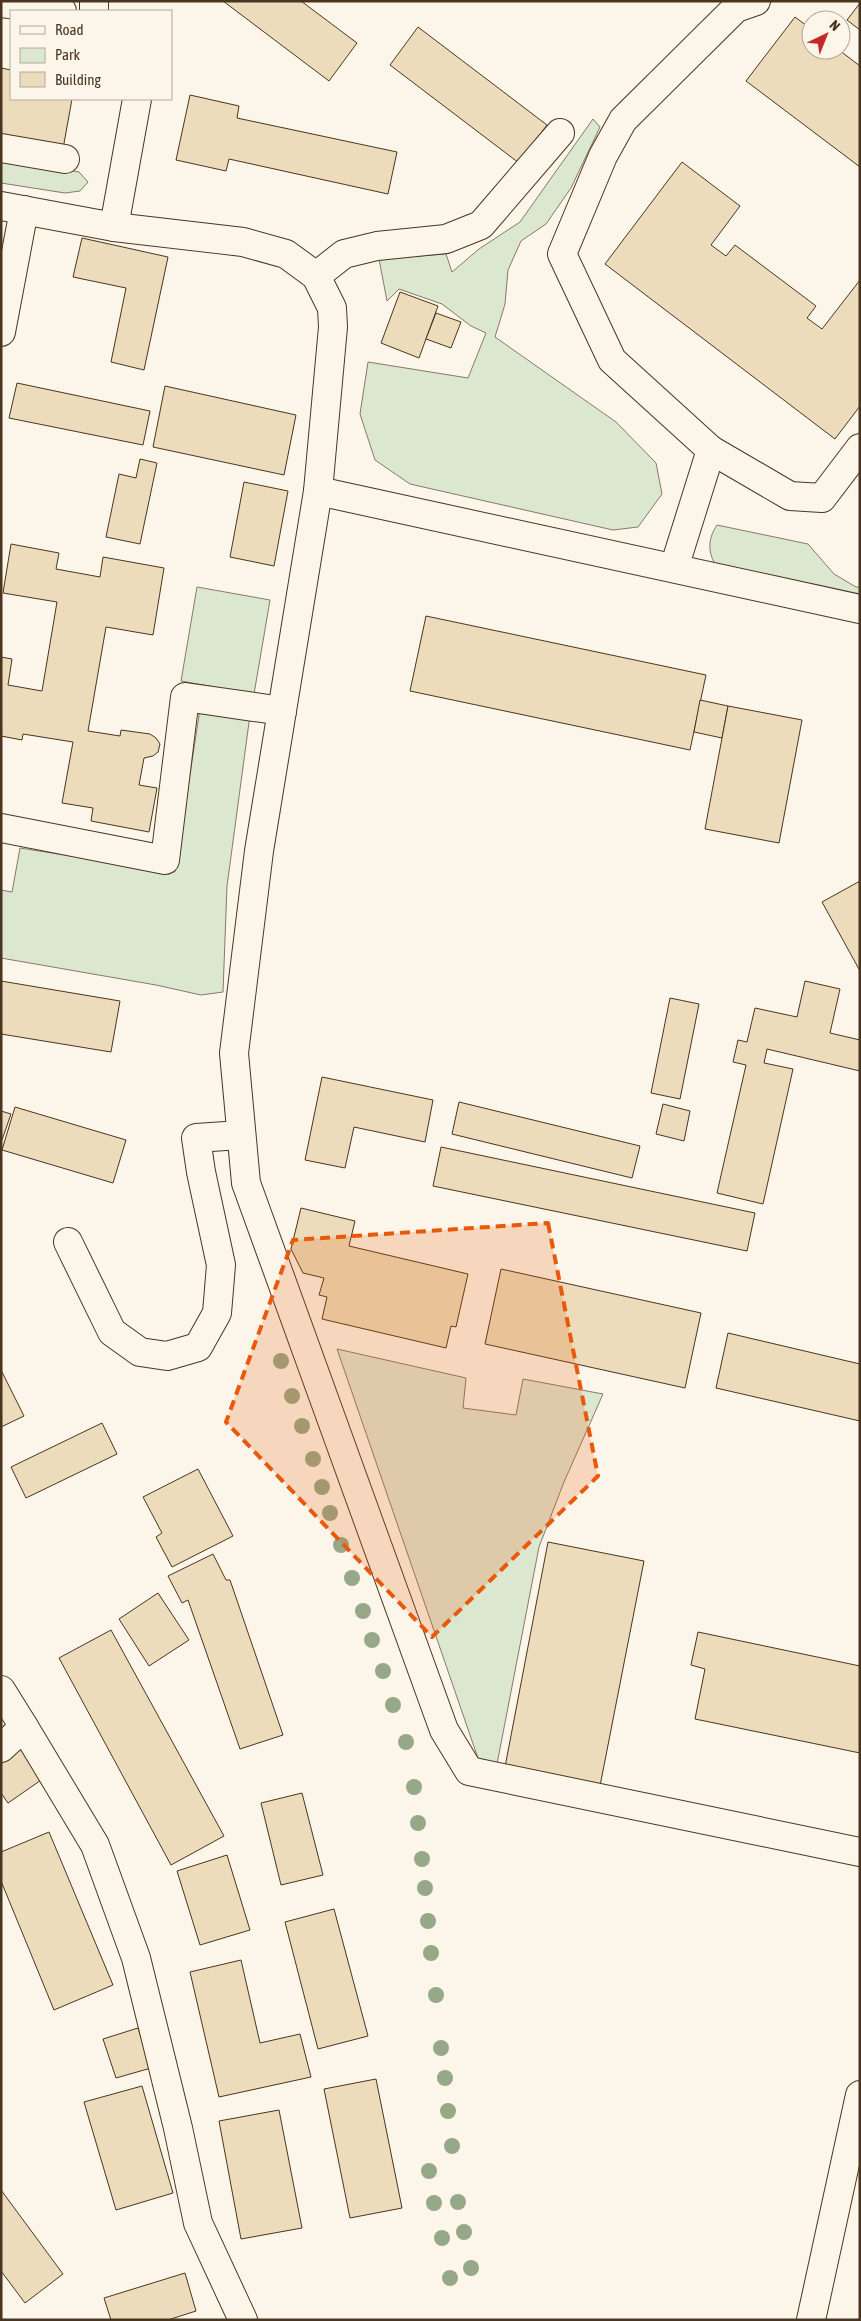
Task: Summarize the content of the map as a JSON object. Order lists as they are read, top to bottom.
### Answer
{
  "legend": ["Road", "Park", "Building"],
  "north": "top right"
}
